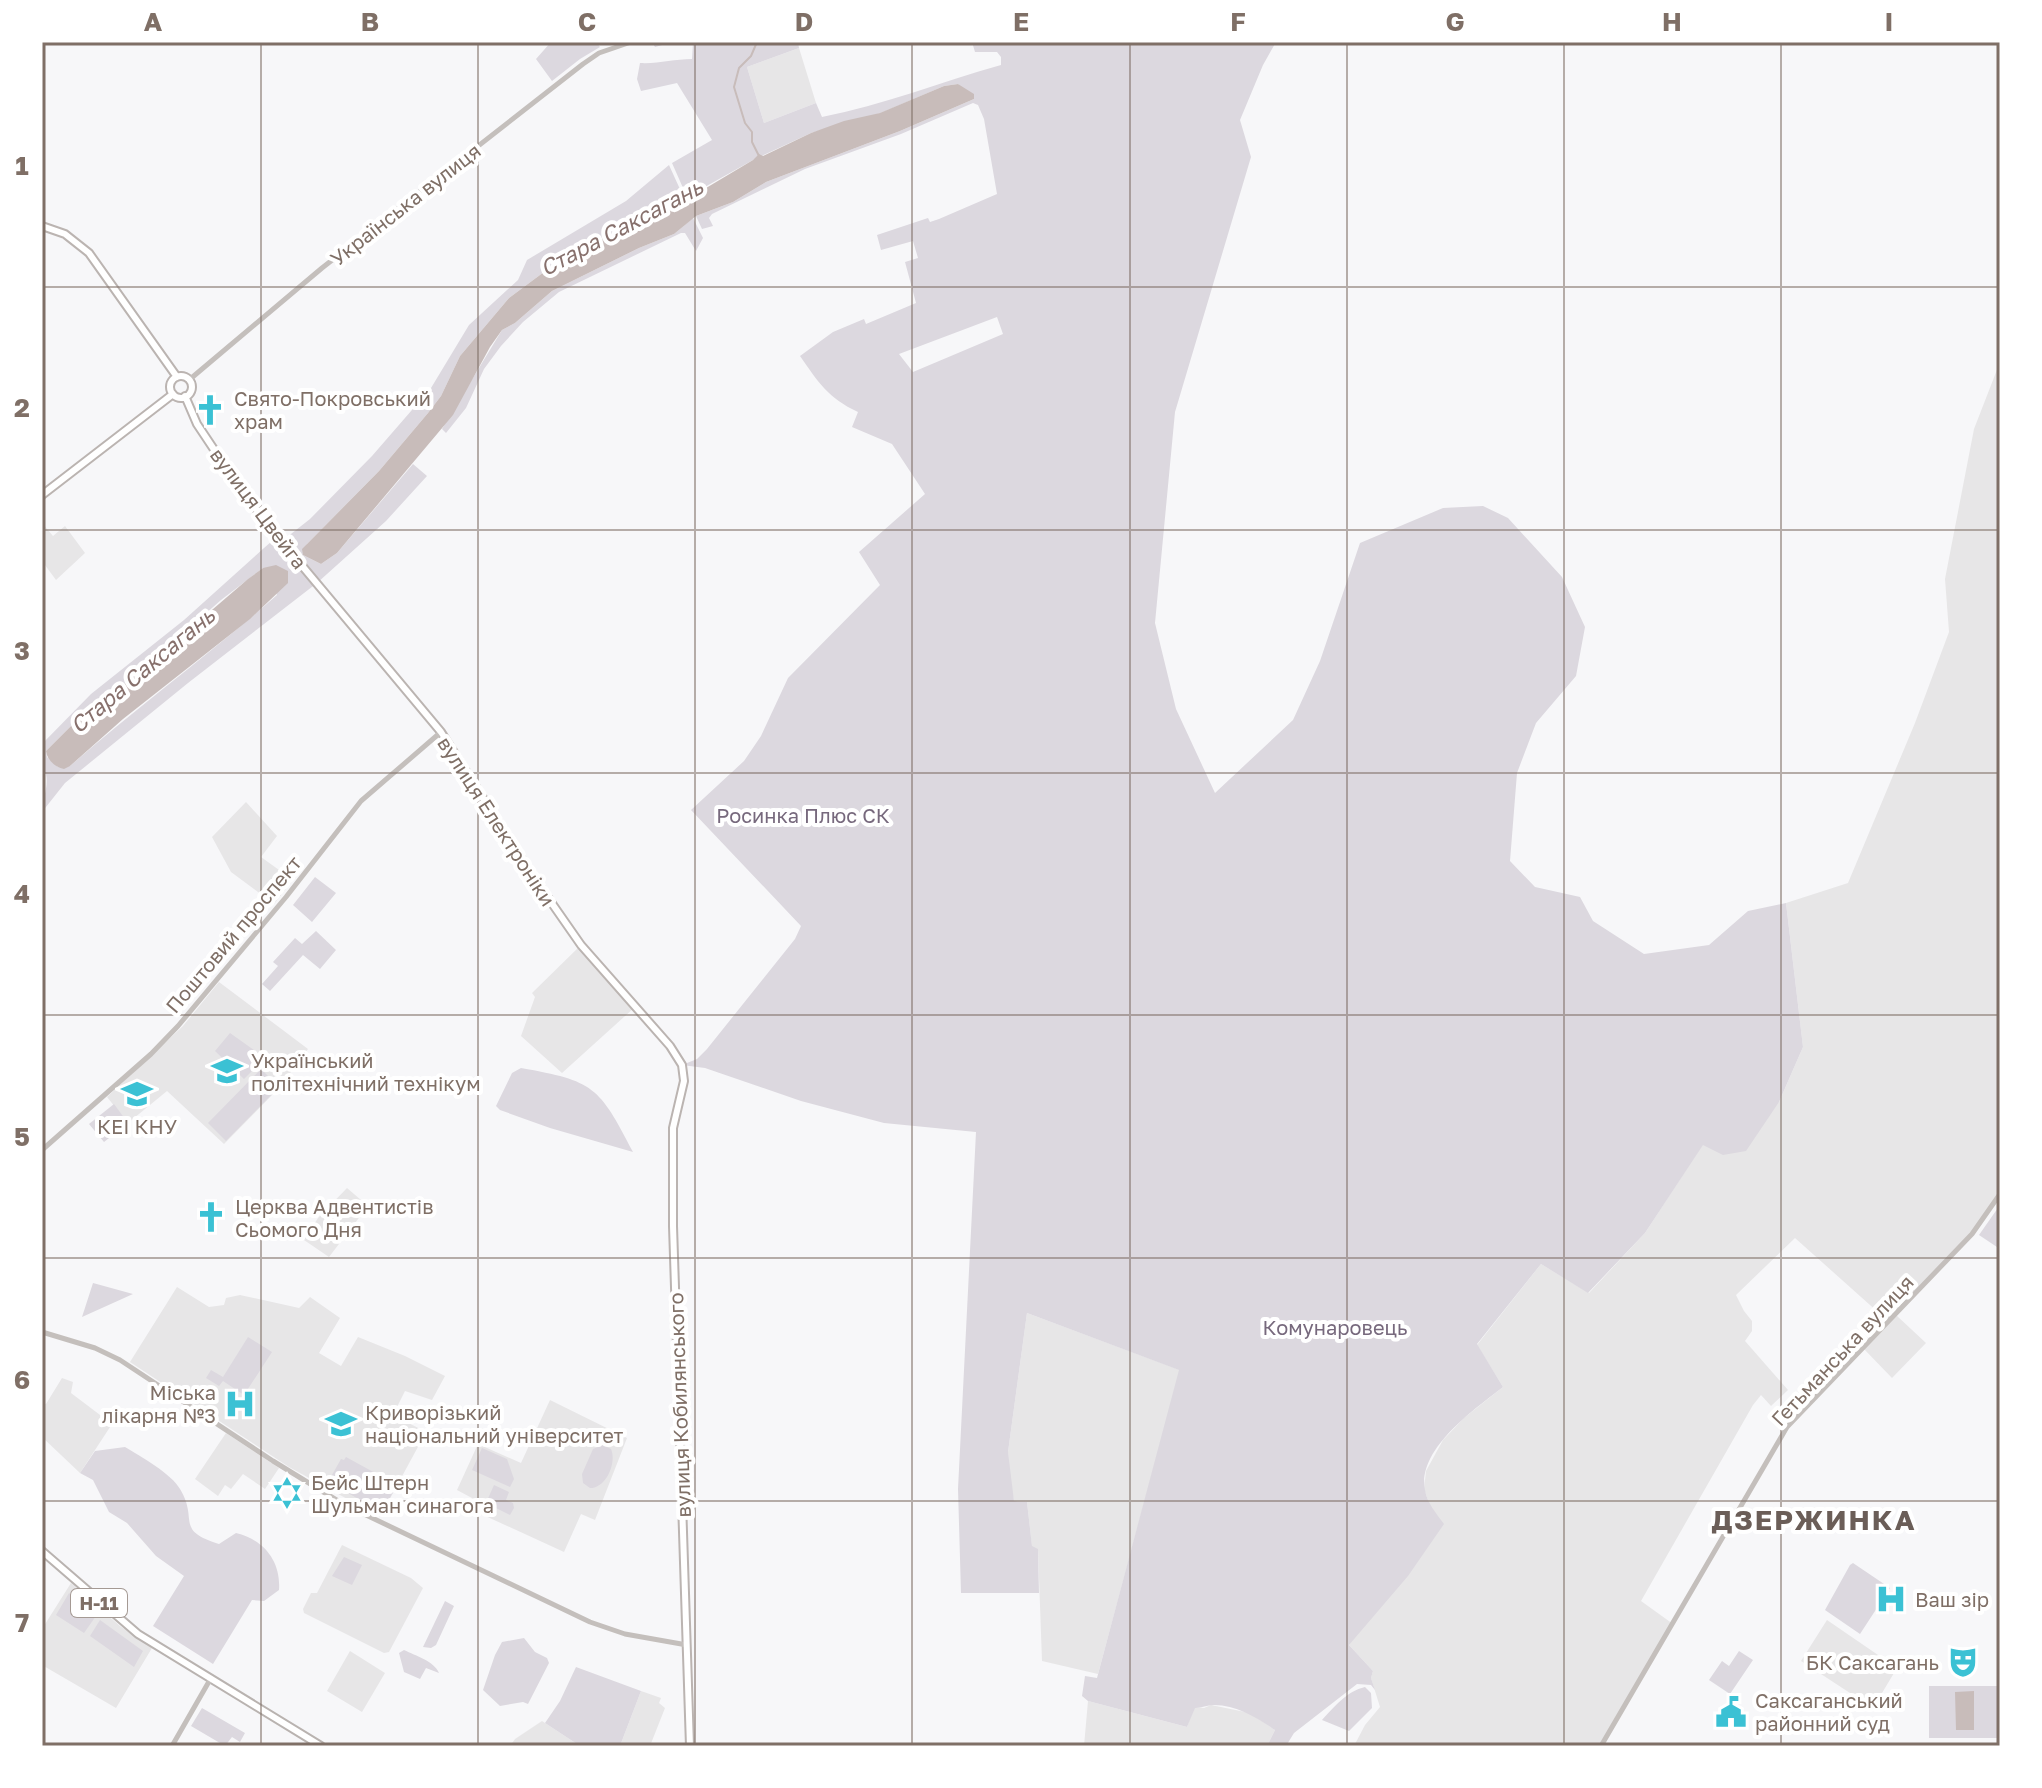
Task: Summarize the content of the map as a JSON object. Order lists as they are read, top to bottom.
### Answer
{
  "streets": {
    "main road": [
      "вулиця Цвейга",
      "вулиця Електроніки",
      "вулиця Кобилянського",
      "Н-11"
    ],
    "street": ["Українська вулиця", "Поштовий проспект", "Гетьманська вулиця"]
  },
  "crossings": [
    ["Українська вулиця", "вулиця Цвейга"],
    ["вулиця Цвейга", "вулиця Електроніки"],
    ["вулиця Електроніки", "Поштовий проспект"],
    ["вулиця Електроніки", "вулиця Кобилянського"]
  ],
  "districts": ["ДЗЕРЖИНКА"],
  "water": ["Стара Саксагань"],
  "parks": ["Росинка Плюс СК", "Комунаровець"],
  "places": {
    "church": ["Свято-Покровський храм", "Церква Адвентистів Сьомого Дня"],
    "school or university": ["Український політехнічний технікум", "КЕІ КНУ", "Криворізький національний університет"],
    "hospital": ["Міська лікарня №3", "Ваш зір"],
    "synagogue": ["Бейс Штерн Шульман синагога"],
    "theatre": ["БК Саксагань"],
    "public building": ["Саксаганський районний суд"]
  },
  "grid": {
    "columns": [
      "A",
      "B",
      "C",
      "D",
      "E",
      "F",
      "G",
      "H",
      "I"
    ],
    "rows": [
      "1",
      "2",
      "3",
      "4",
      "5",
      "6",
      "7"
    ]
  }
}
